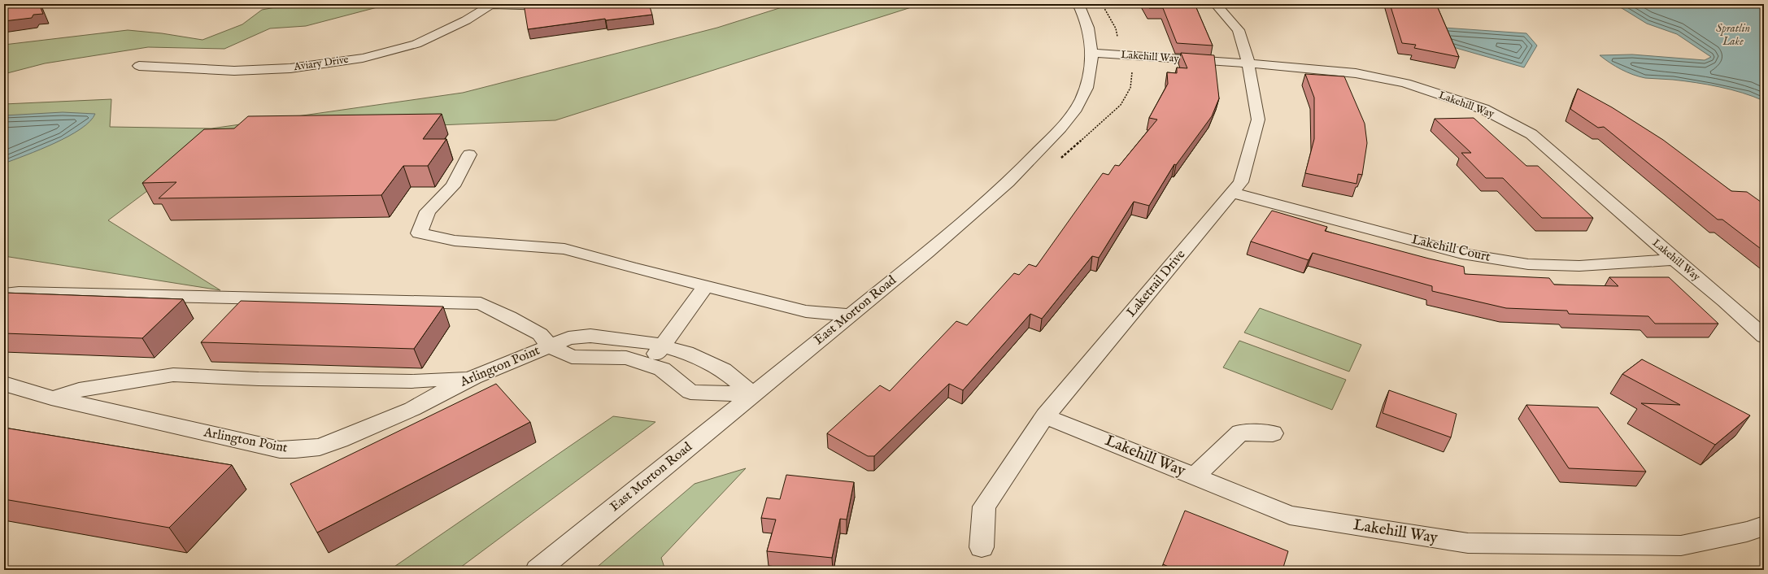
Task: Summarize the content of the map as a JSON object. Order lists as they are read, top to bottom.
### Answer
{
  "streets": {
    "street": [
      "Lakehill Way",
      "Aviary Drive",
      "Lakehill Court",
      "Laketrail Drive",
      "East Morton Road",
      "Arlington Point"
    ]
  },
  "crossings": [
    ["Lakehill Way", "Lakehill Court"],
    ["Lakehill Way", "Laketrail Drive"],
    ["Lakehill Way", "East Morton Road"],
    ["Lakehill Court", "Laketrail Drive"],
    ["East Morton Road", "Arlington Point"]
  ],
  "water": ["Spratlin Lake"]
}
